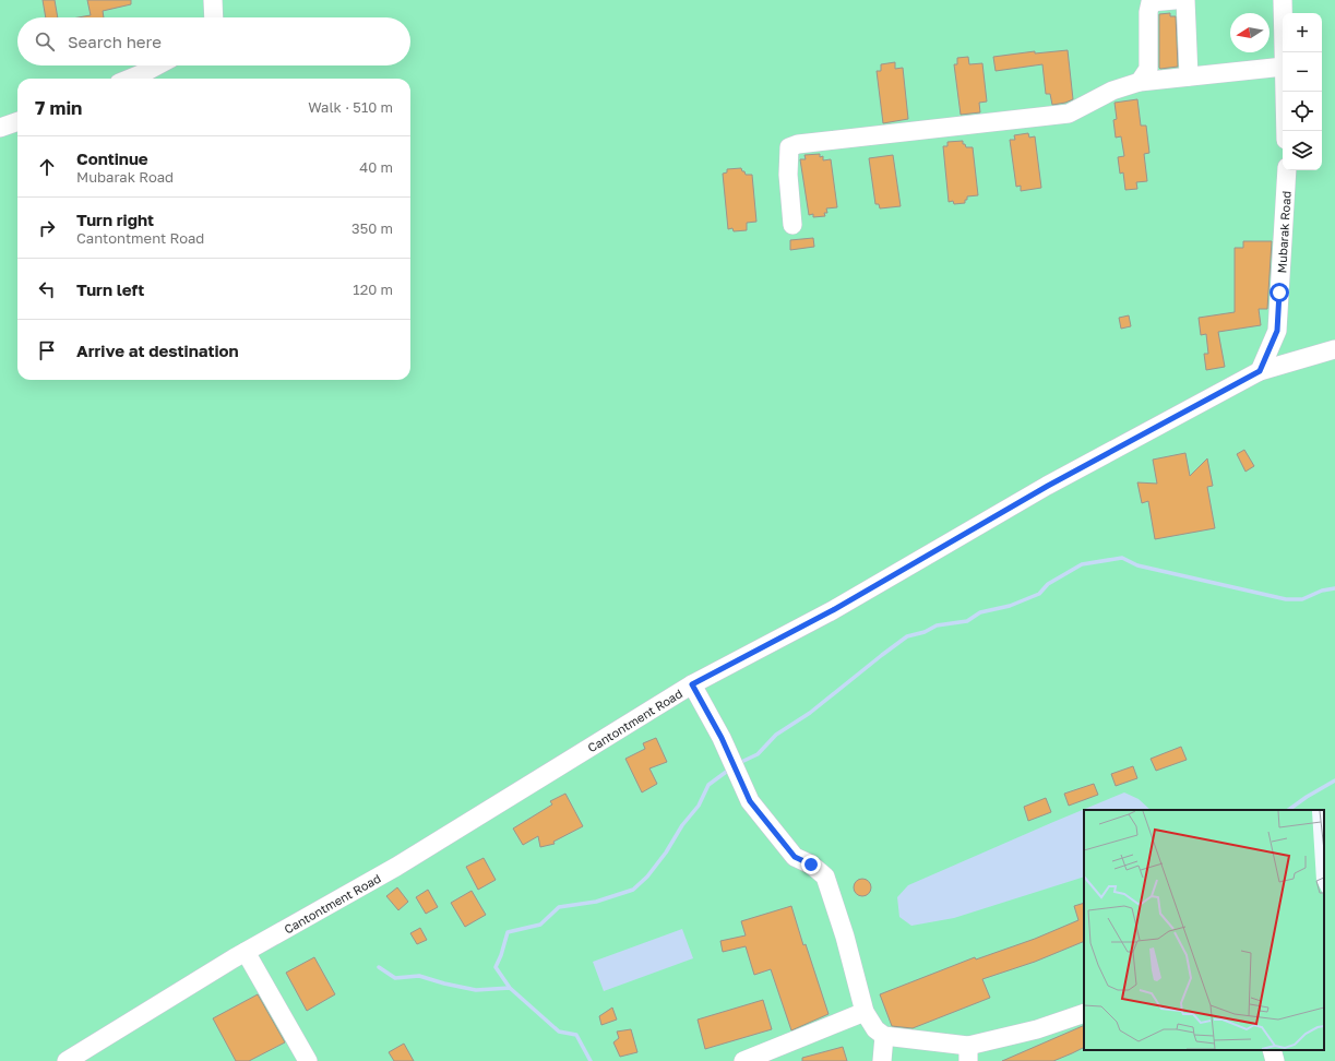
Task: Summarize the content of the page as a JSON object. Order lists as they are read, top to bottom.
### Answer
{
  "streets": {
    "street": ["Mubarak Road", "Cantontment Road"]
  },
  "crossings": [
    ["Mubarak Road", "Cantontment Road"]
  ],
  "north": "left",
  "page": {
    "map_buttons": ["+", "−"],
    "search": "Search here",
    "heading": ["7 min", "Walk · 510 m"],
    "list": [
      ["Continue", "Mubarak Road", "40 m"],
      ["Turn right", "Cantontment Road", "350 m"],
      ["Turn left", "120 m"],
      "Arrive at destination"
    ]
  }
}
